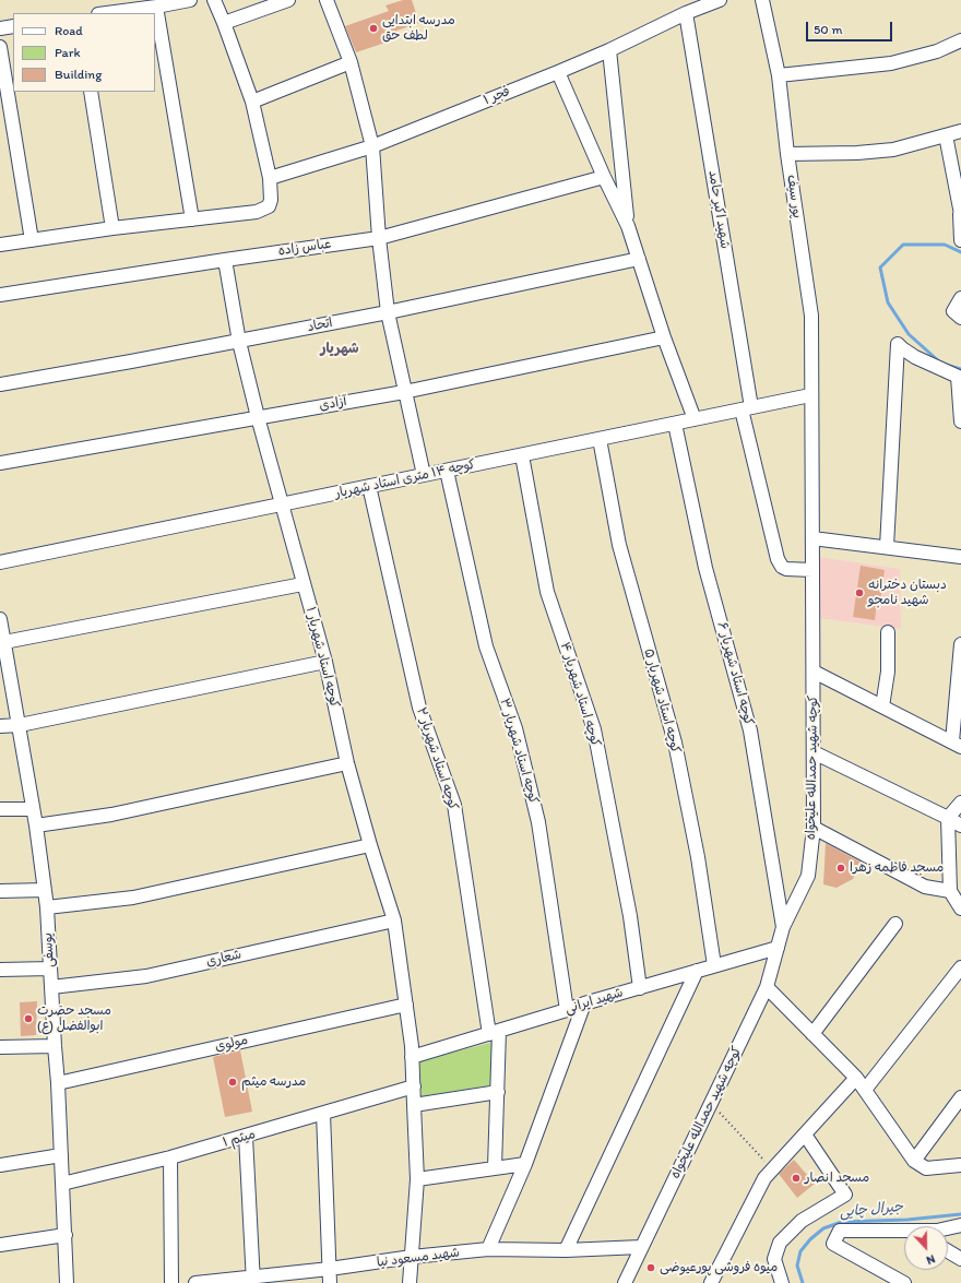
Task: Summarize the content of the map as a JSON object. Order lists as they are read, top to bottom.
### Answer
{
  "streets": {
    "street": [
      "فجر ۱",
      "پور سیف",
      "شهید اکبر حامد",
      "عباس زاده",
      "اتحاد",
      "آزادی",
      "کوچه ۱۴ متری استاد شهریار",
      "کوچه استاد شهریار ۱",
      "کوچه استاد شهریار ۶",
      "کوچه استاد شهریار ۴",
      "کوچه استاد شهریار ۵",
      "کوچه استاد شهریار ۳",
      "کوچه استاد شهریار ۲",
      "کوچه شهید حمدالله علیخواه",
      "یوسفی",
      "شعاری",
      "شهید ایرانی",
      "مولوی",
      "میثم ۱",
      "شهید مسعود نیا"
    ]
  },
  "crossings": [
    ["فجر ۱", "شهید اکبر حامد"],
    ["پور سیف", "کوچه ۱۴ متری استاد شهریار"],
    ["پور سیف", "کوچه شهید حمدالله علیخواه"],
    ["شهید اکبر حامد", "کوچه ۱۴ متری استاد شهریار"],
    ["شهید اکبر حامد", "کوچه شهید حمدالله علیخواه"],
    ["عباس زاده", "کوچه استاد شهریار ۱"],
    ["اتحاد", "کوچه استاد شهریار ۱"],
    ["آزادی", "کوچه استاد شهریار ۱"],
    ["کوچه ۱۴ متری استاد شهریار", "کوچه استاد شهریار ۱"],
    ["کوچه ۱۴ متری استاد شهریار", "کوچه استاد شهریار ۶"],
    ["کوچه ۱۴ متری استاد شهریار", "کوچه استاد شهریار ۴"],
    ["کوچه ۱۴ متری استاد شهریار", "کوچه استاد شهریار ۵"],
    ["کوچه ۱۴ متری استاد شهریار", "کوچه استاد شهریار ۳"],
    ["کوچه ۱۴ متری استاد شهریار", "کوچه استاد شهریار ۲"],
    ["کوچه ۱۴ متری استاد شهریار", "کوچه شهید حمدالله علیخواه"],
    ["کوچه استاد شهریار ۱", "شعاری"],
    ["کوچه استاد شهریار ۱", "شهید ایرانی"],
    ["کوچه استاد شهریار ۱", "مولوی"],
    ["کوچه استاد شهریار ۱", "میثم ۱"],
    ["کوچه استاد شهریار ۱", "شهید مسعود نیا"],
    ["کوچه استاد شهریار ۶", "کوچه شهید حمدالله علیخواه"],
    ["کوچه استاد شهریار ۴", "شهید ایرانی"],
    ["کوچه استاد شهریار ۵", "شهید ایرانی"],
    ["کوچه استاد شهریار ۳", "شهید ایرانی"],
    ["کوچه استاد شهریار ۲", "شهید ایرانی"],
    ["کوچه شهید حمدالله علیخواه", "شهید ایرانی"],
    ["کوچه شهید حمدالله علیخواه", "شهید مسعود نیا"],
    ["یوسفی", "شعاری"],
    ["یوسفی", "مولوی"],
    ["یوسفی", "میثم ۱"]
  ],
  "districts": ["شهریار"],
  "water": ["جیرال چایی"],
  "places": [
    "مدرسه ابتدایی لطف حق",
    "دبستان دخترانه شهید نامجو",
    "مسجد فاطمه زهرا",
    "مسجد حضرت ابوالفضل (ع)",
    "مدرسه میثم",
    "مسجد انصار",
    "میوه فروشی پورعیوضی"
  ],
  "legend": ["Road", "Park", "Building"],
  "scale_bar": "50 m",
  "north": "bottom"
}
